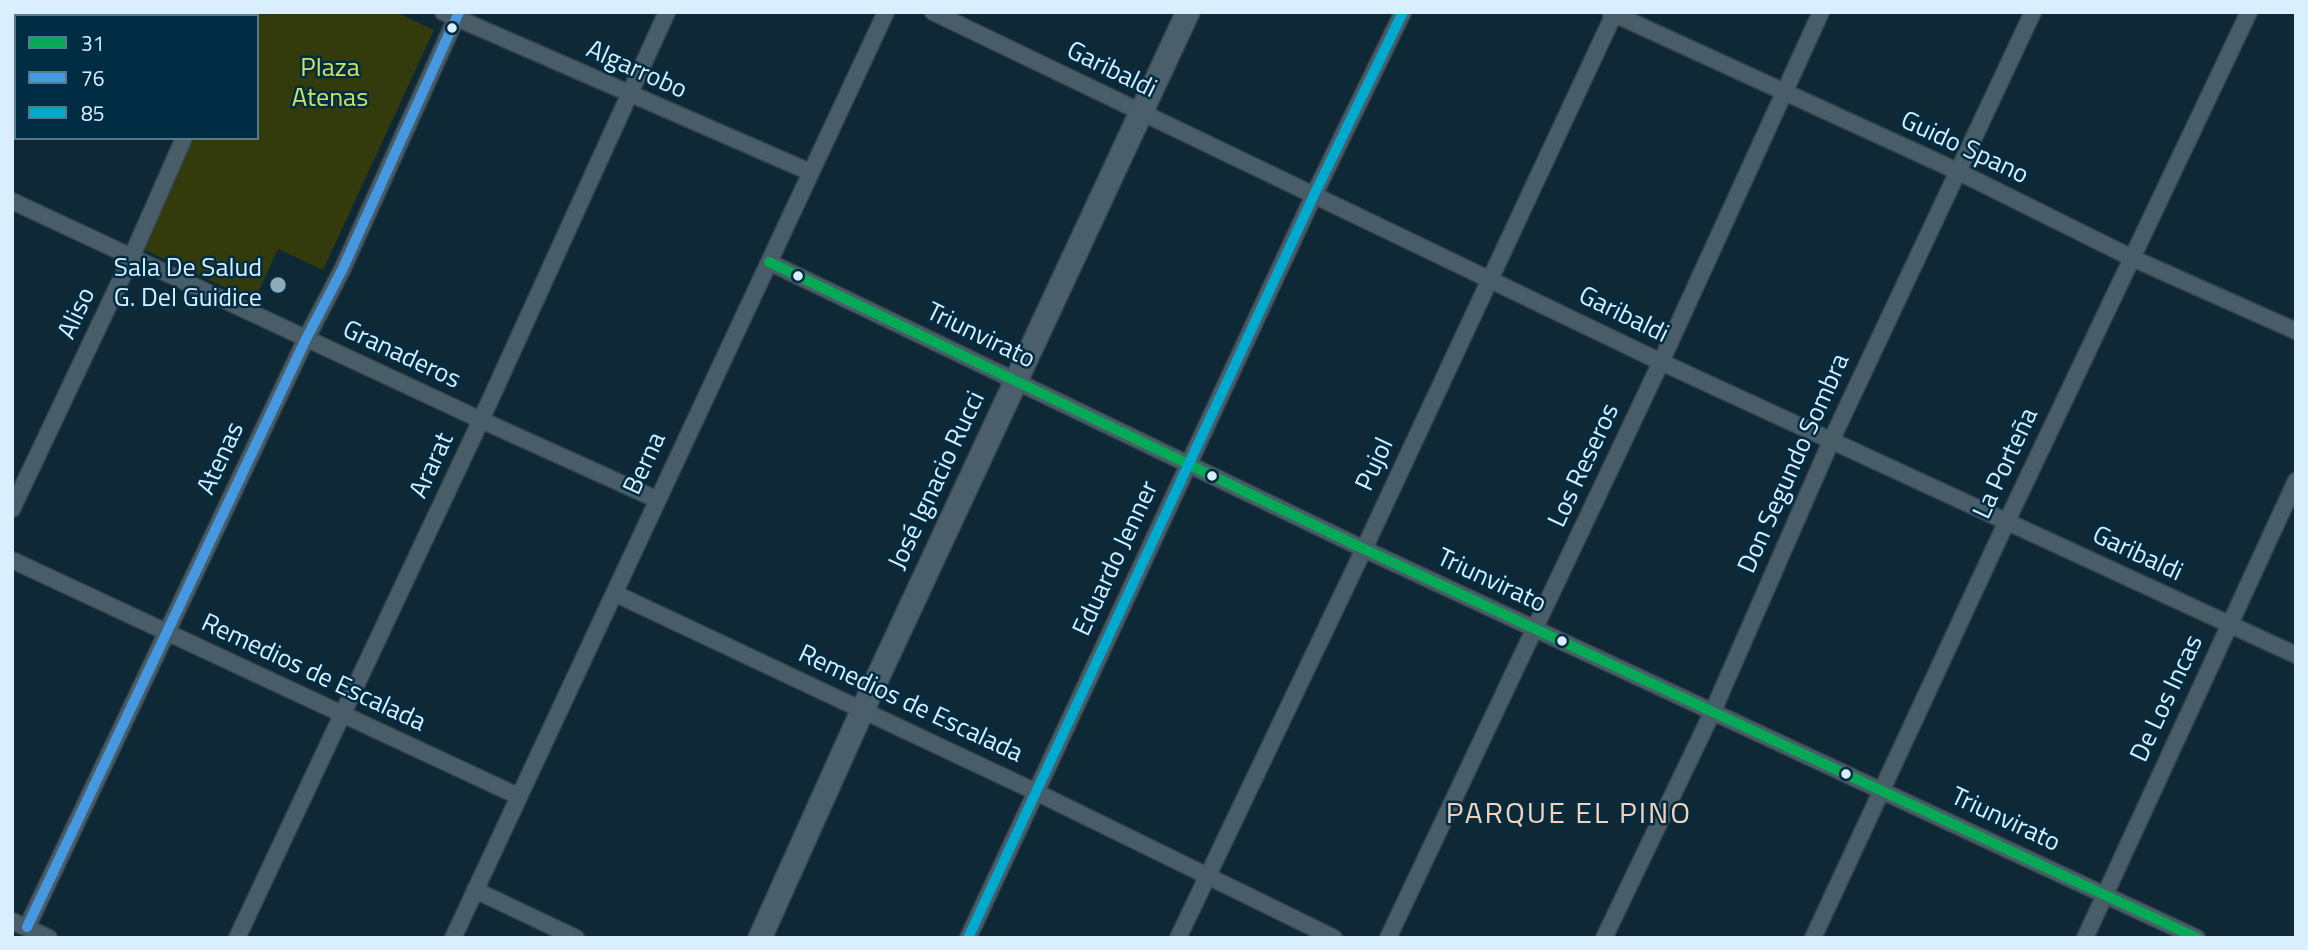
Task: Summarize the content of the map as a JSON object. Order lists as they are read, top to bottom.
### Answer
{
  "streets": {
    "street": [
      "Algarrobo",
      "Garibaldi",
      "Guido Spano",
      "Aliso",
      "Triunvirato",
      "Granaderos",
      "Atenas",
      "Berna",
      "Don Segundo Sombra",
      "La Porteña",
      "Pujol",
      "Ararat",
      "Los Reseros",
      "José Ignacio Rucci",
      "Eduardo Jenner",
      "Remedios de Escalada",
      "De Los Incas"
    ]
  },
  "crossings": [
    ["Algarrobo", "Atenas"],
    ["Algarrobo", "Berna"],
    ["Algarrobo", "Ararat"],
    ["Garibaldi", "Don Segundo Sombra"],
    ["Garibaldi", "La Porteña"],
    ["Garibaldi", "Pujol"],
    ["Garibaldi", "Los Reseros"],
    ["Garibaldi", "José Ignacio Rucci"],
    ["Garibaldi", "Eduardo Jenner"],
    ["Garibaldi", "De Los Incas"],
    ["Guido Spano", "Don Segundo Sombra"],
    ["Guido Spano", "La Porteña"],
    ["Guido Spano", "Pujol"],
    ["Guido Spano", "Los Reseros"],
    ["Aliso", "Granaderos"],
    ["Triunvirato", "Berna"],
    ["Triunvirato", "Don Segundo Sombra"],
    ["Triunvirato", "La Porteña"],
    ["Triunvirato", "Pujol"],
    ["Triunvirato", "Los Reseros"],
    ["Triunvirato", "José Ignacio Rucci"],
    ["Triunvirato", "Eduardo Jenner"],
    ["Triunvirato", "De Los Incas"],
    ["Granaderos", "Atenas"],
    ["Granaderos", "Berna"],
    ["Granaderos", "Ararat"],
    ["Atenas", "Remedios de Escalada"],
    ["Berna", "Remedios de Escalada"],
    ["Pujol", "Remedios de Escalada"],
    ["Ararat", "Remedios de Escalada"],
    ["José Ignacio Rucci", "Remedios de Escalada"],
    ["Eduardo Jenner", "Remedios de Escalada"]
  ],
  "districts": ["PARQUE EL PINO"],
  "parks": ["Plaza Atenas"],
  "places": ["Sala De Salud G. Del Guidice"],
  "lines": ["transit line 76", "transit line 85", "transit line 31"],
  "legend": ["31", "76", "85"]
}
